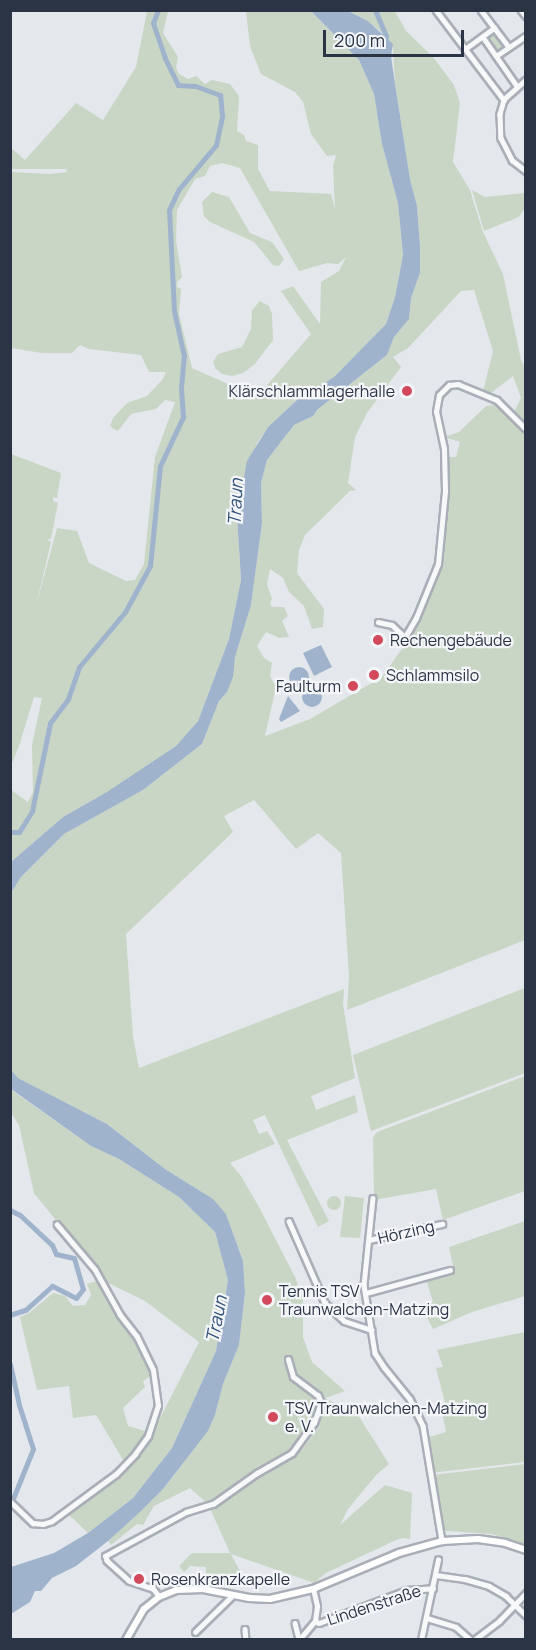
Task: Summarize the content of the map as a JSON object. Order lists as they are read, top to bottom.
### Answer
{
  "streets": {
    "street": ["Hörzing", "Lindenstraße"]
  },
  "water": ["Traun"],
  "places": [
    "Klärschlammlagerhalle",
    "Rechengebäude",
    "Schlammsilo",
    "Faulturm",
    "Tennis TSV Traunwalchen-Matzing",
    "TSV Traunwalchen-Matzing e. V.",
    "Rosenkranzkapelle"
  ],
  "scale_bar": "200 m"
}
